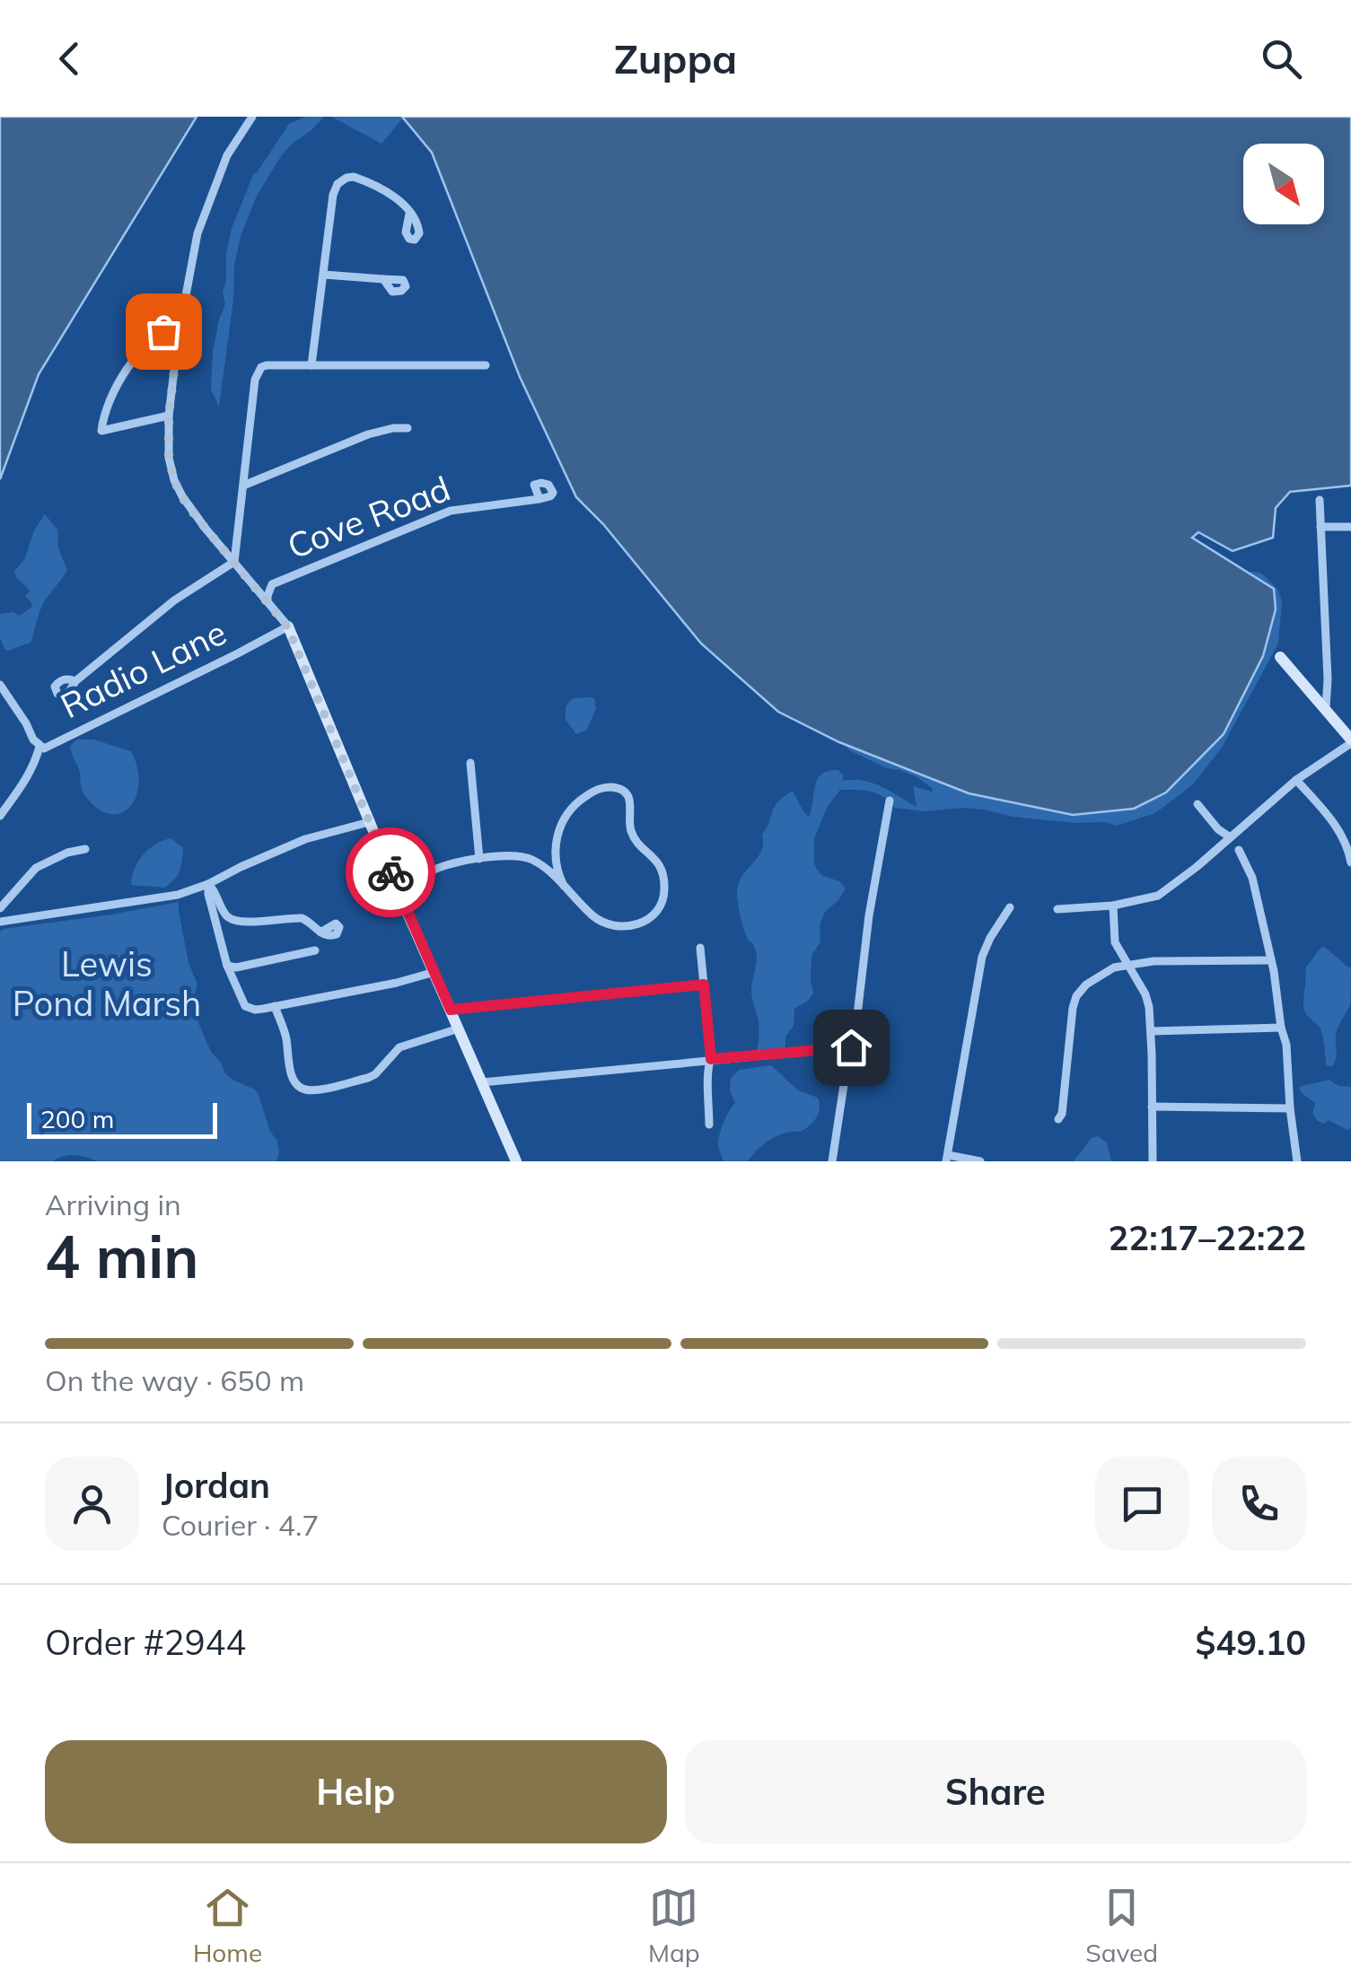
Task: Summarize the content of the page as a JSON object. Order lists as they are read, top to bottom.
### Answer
{
  "streets": {
    "street": ["Cove Road", "Radio Lane"]
  },
  "parks": ["Lewis Pond Marsh"],
  "scale_bar": "200 m",
  "north": "bottom right",
  "page": {
    "header": "Zuppa",
    "scale": "200 m",
    "heading": ["4 min", "Arriving in", "22:17–22:22"],
    "panel": [
      "Jordan",
      "Courier · 4.7",
      "Order #2944",
      "$49.10"
    ],
    "bar": "On the way · 650 m",
    "buttons": ["Help", "Share"],
    "tabs": ["Home", "Map", "Saved"]
  }
}
